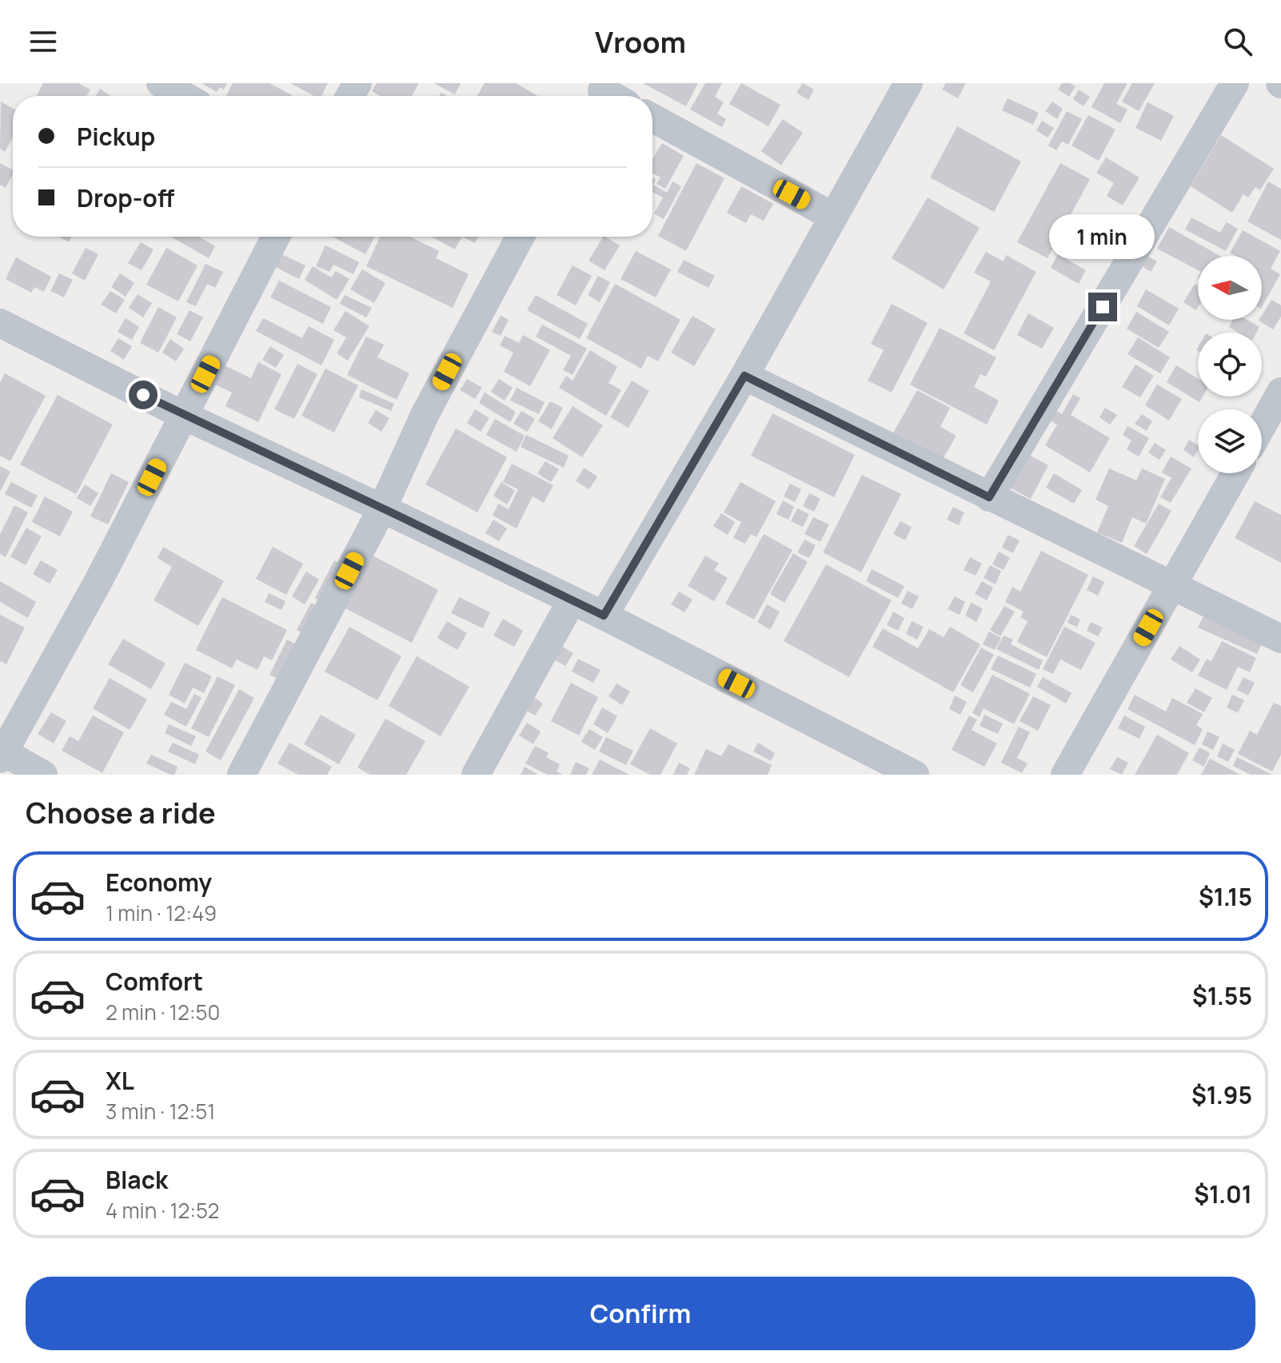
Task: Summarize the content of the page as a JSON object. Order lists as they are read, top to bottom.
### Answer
{
  "north": "left",
  "page": {
    "header": "Vroom",
    "banner": ["Pickup", "Drop-off"],
    "bubble": "1 min",
    "heading": "Choose a ride",
    "list": [
      {
        "name": "Economy",
        "note": "1 min · 12:49",
        "value": "$1.15"
      },
      {
        "name": "Comfort",
        "note": "2 min · 12:50",
        "value": "$1.55"
      },
      {
        "name": "XL",
        "note": "3 min · 12:51",
        "value": "$1.95"
      },
      {
        "name": "Black",
        "note": "4 min · 12:52",
        "value": "$1.01"
      }
    ],
    "buttons": "Confirm"
  }
}
